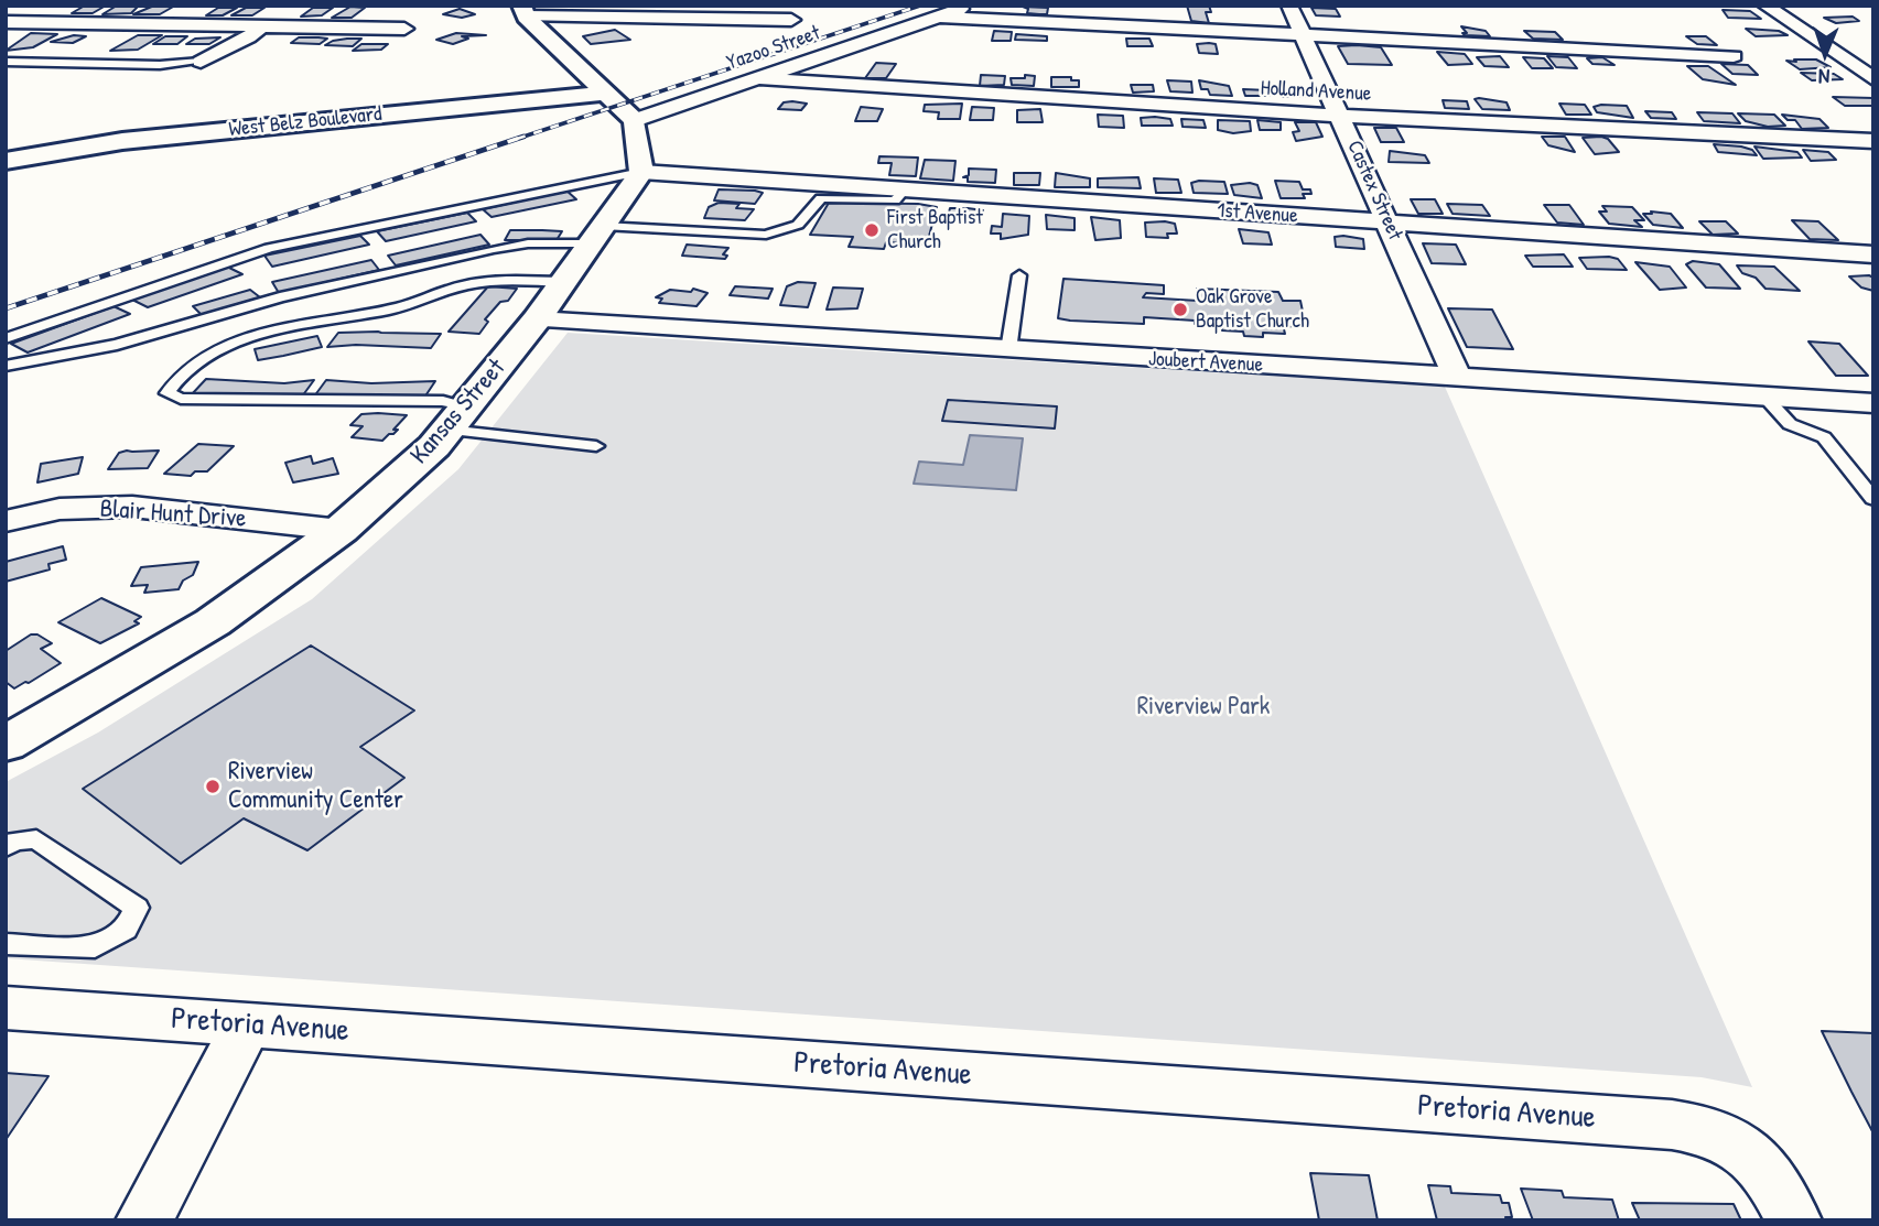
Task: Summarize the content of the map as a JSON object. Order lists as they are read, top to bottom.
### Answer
{
  "streets": {
    "street": [
      "Yazoo Street",
      "Holland Avenue",
      "West Belz Boulevard",
      "Castex Street",
      "1st Avenue",
      "Joubert Avenue",
      "Kansas Street",
      "Blair Hunt Drive",
      "Pretoria Avenue"
    ]
  },
  "crossings": [
    ["Yazoo Street", "Holland Avenue"],
    ["Holland Avenue", "Castex Street"],
    ["Castex Street", "1st Avenue"],
    ["Castex Street", "Joubert Avenue"],
    ["1st Avenue", "Kansas Street"],
    ["Joubert Avenue", "Kansas Street"],
    ["Kansas Street", "Blair Hunt Drive"]
  ],
  "parks": ["Riverview Park"],
  "places": ["First Baptist Church", "Oak Grove Baptist Church", "Riverview Community Center"],
  "north": "bottom"
}
